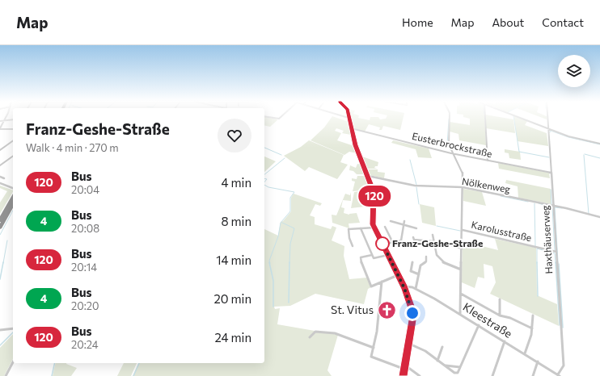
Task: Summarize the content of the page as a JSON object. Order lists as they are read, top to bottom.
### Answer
{
  "streets": {
    "street": [
      "Eusterbrockstraße",
      "Nölkenweg",
      "Karolusstraße",
      "Haxthäuserweg",
      "Kleestraße"
    ]
  },
  "crossings": [
    ["Eusterbrockstraße", "Haxthäuserweg"],
    ["Nölkenweg", "Haxthäuserweg"],
    ["Karolusstraße", "Haxthäuserweg"],
    ["Haxthäuserweg", "Kleestraße"]
  ],
  "places": {
    "other": ["Franz-Geshe-Straße"],
    "church": ["St. Vitus"]
  },
  "lines": ["bus line 120"],
  "page": {
    "header": "Map",
    "nav": [
      "Home",
      "Map",
      "About",
      "Contact"
    ],
    "on_map": "120",
    "heading": ["Franz-Geshe-Straße", "Walk · 4 min · 270 m"],
    "list": [
      {
        "mark": "120",
        "name": "Bus",
        "note": "20:04",
        "value": "4 min"
      },
      {
        "mark": "4",
        "name": "Bus",
        "note": "20:08",
        "value": "8 min"
      },
      {
        "mark": "120",
        "name": "Bus",
        "note": "20:14",
        "value": "14 min"
      },
      {
        "mark": "4",
        "name": "Bus",
        "note": "20:20",
        "value": "20 min"
      },
      {
        "mark": "120",
        "name": "Bus",
        "note": "20:24",
        "value": "24 min"
      }
    ]
  }
}
